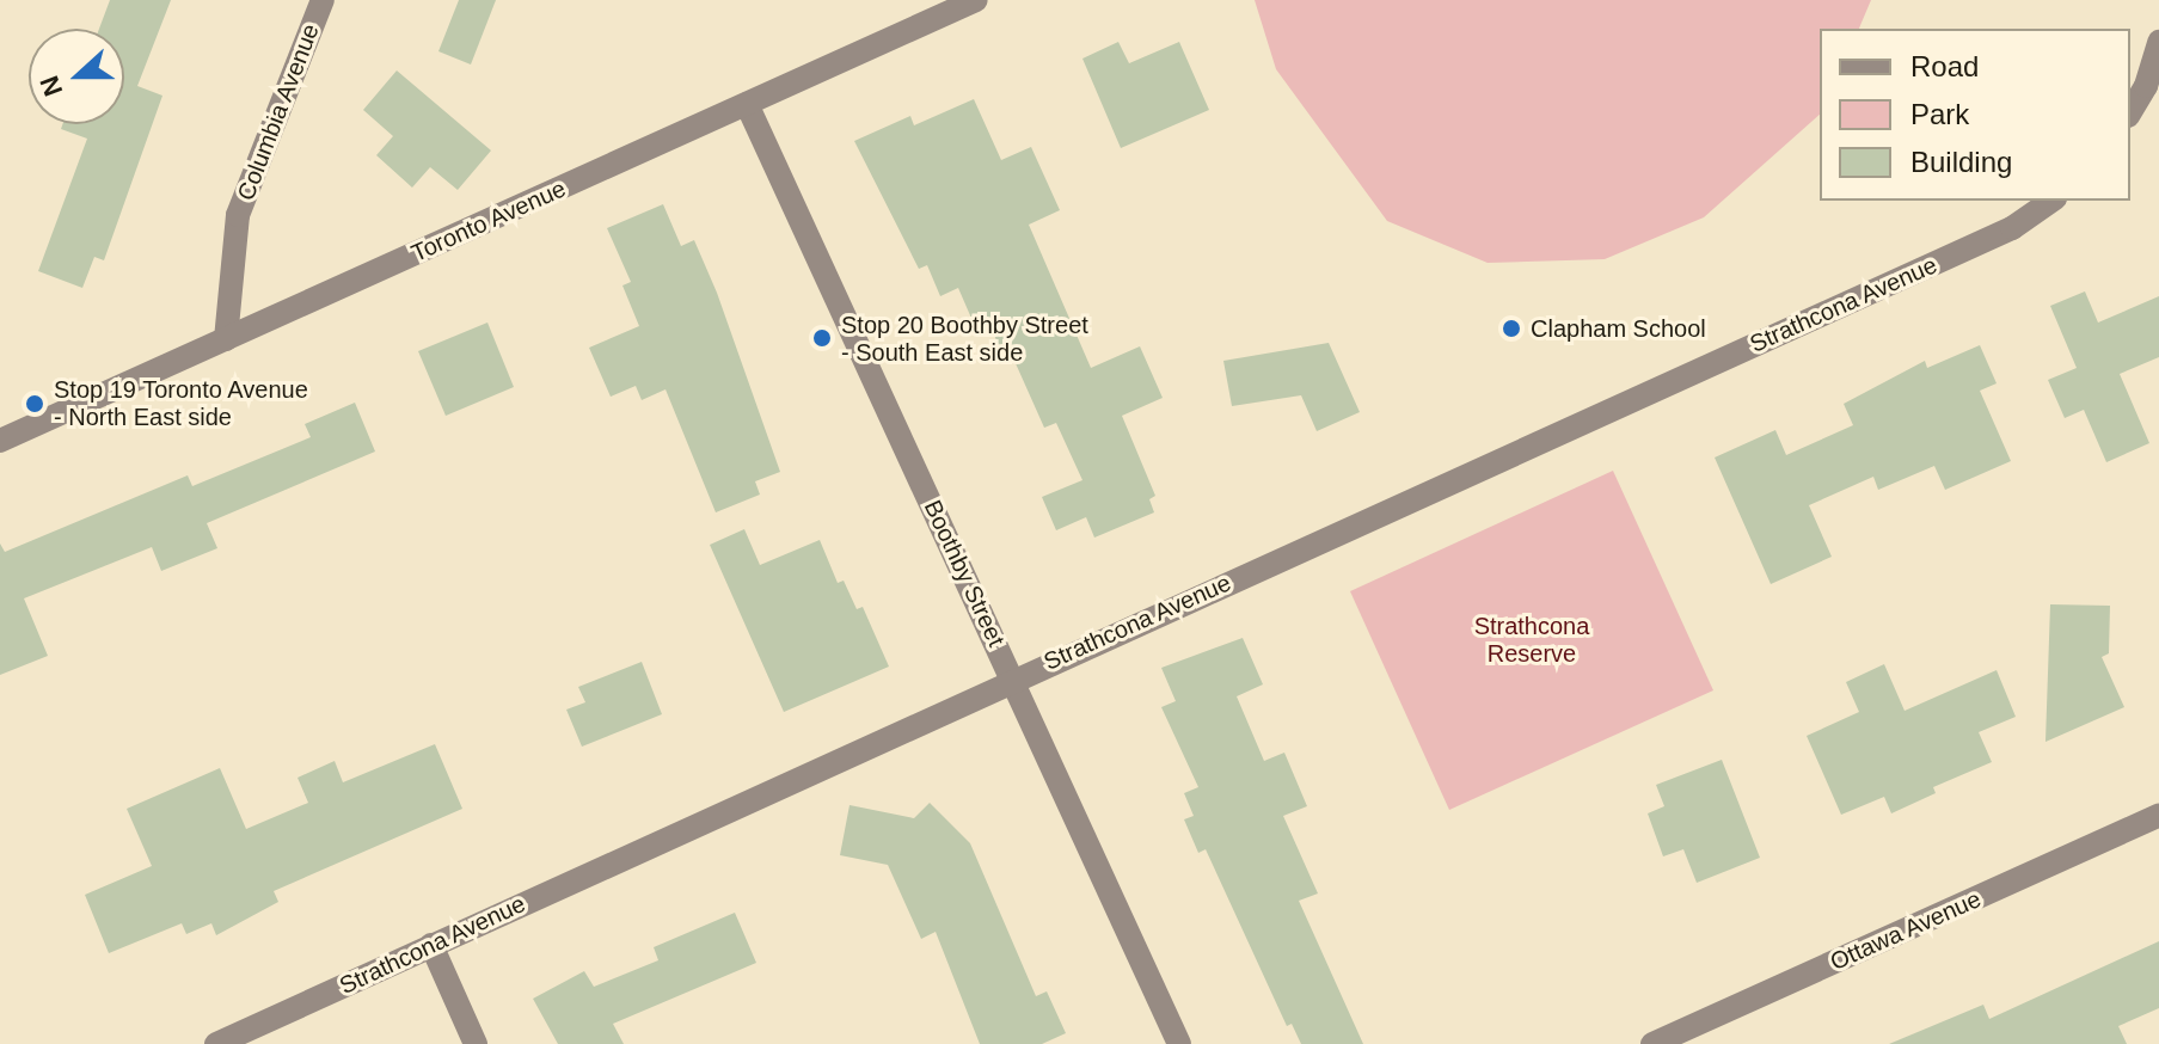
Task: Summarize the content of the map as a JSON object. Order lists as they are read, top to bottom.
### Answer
{
  "streets": {
    "street": [
      "Columbia Avenue",
      "Toronto Avenue",
      "Strathcona Avenue",
      "Boothby Street",
      "Ottawa Avenue"
    ]
  },
  "crossings": [
    ["Columbia Avenue", "Toronto Avenue"],
    ["Toronto Avenue", "Boothby Street"],
    ["Strathcona Avenue", "Boothby Street"]
  ],
  "parks": ["Strathcona Reserve"],
  "places": ["Clapham School", "Stop 20 Boothby Street - South East side", "Stop 19 Toronto Avenue - North East side"],
  "legend": ["Road", "Park", "Building"],
  "north": "left"
}
